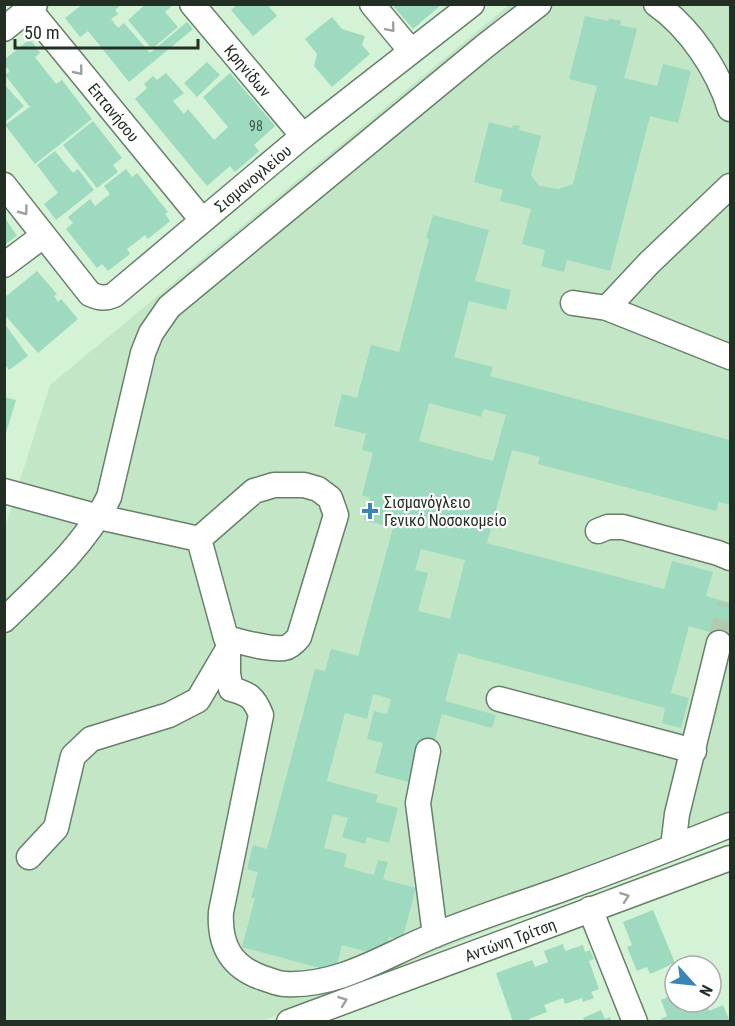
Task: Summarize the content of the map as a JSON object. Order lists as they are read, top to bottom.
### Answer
{
  "streets": {
    "street": [
      "Κρηνίδων",
      "Επτανήσου",
      "Σισμανογλείου",
      "Αντώνη Τρίτση"
    ]
  },
  "crossings": [
    ["Κρηνίδων", "Σισμανογλείου"],
    ["Επτανήσου", "Σισμανογλείου"]
  ],
  "one_way": ["Επτανήσου"],
  "places": {
    "health": ["Σισμανόγλειο Γενικό Νοσοκομείο"]
  },
  "house_numbers": ["98"],
  "scale_bar": "50 m",
  "north": "bottom right"
}
